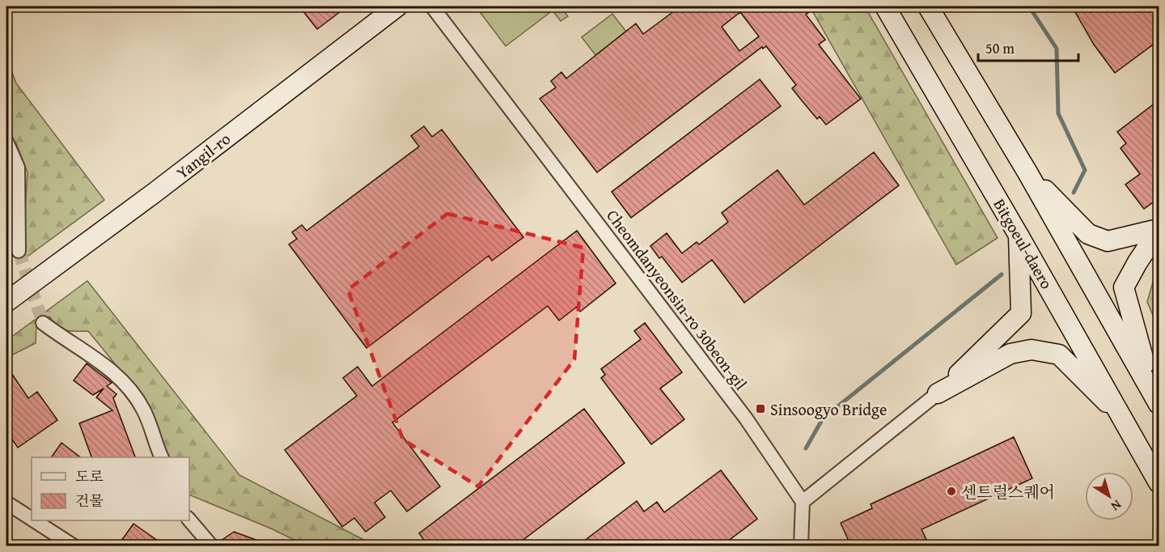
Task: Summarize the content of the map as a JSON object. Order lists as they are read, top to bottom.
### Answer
{
  "streets": {
    "main road": ["Yangil-ro", "Bitgoeul-daero"],
    "street": ["Cheomdanyeonsin-ro 30beon-gil"]
  },
  "places": {
    "transit": ["Sinsoogyo Bridge"],
    "other": ["센트럴스퀘어"]
  },
  "legend": ["도로", "건물"],
  "scale_bar": "50 m",
  "north": "bottom right"
}
